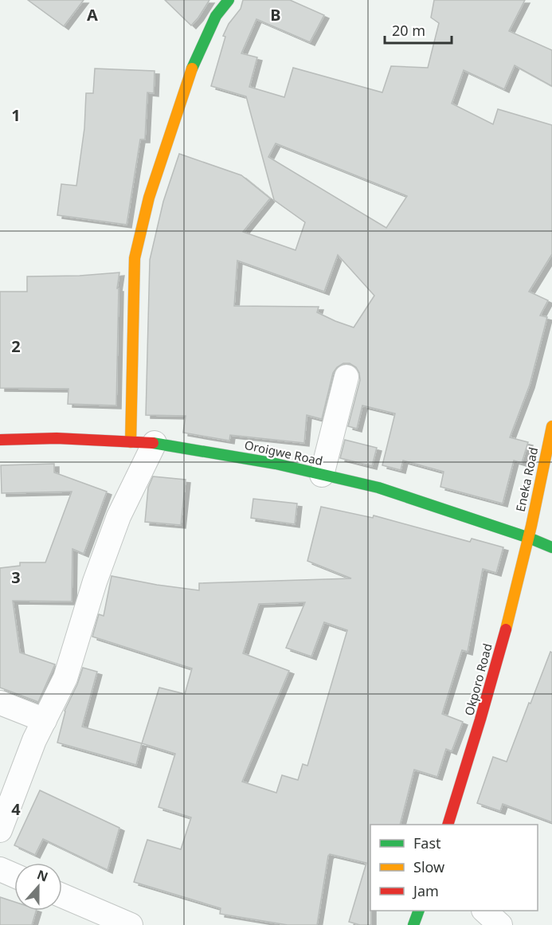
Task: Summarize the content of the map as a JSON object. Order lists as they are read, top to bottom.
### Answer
{
  "streets": {
    "street": ["Oroigwe Road", "Eneka Road", "Okporo Road"]
  },
  "crossings": [
    ["Oroigwe Road", "Eneka Road"],
    ["Oroigwe Road", "Okporo Road"],
    ["Eneka Road", "Okporo Road"]
  ],
  "legend": ["Fast", "Slow", "Jam"],
  "scale_bar": "20 m",
  "north": "top",
  "grid": {
    "columns": ["A", "B"],
    "rows": [
      "1",
      "2",
      "3",
      "4"
    ]
  }
}
